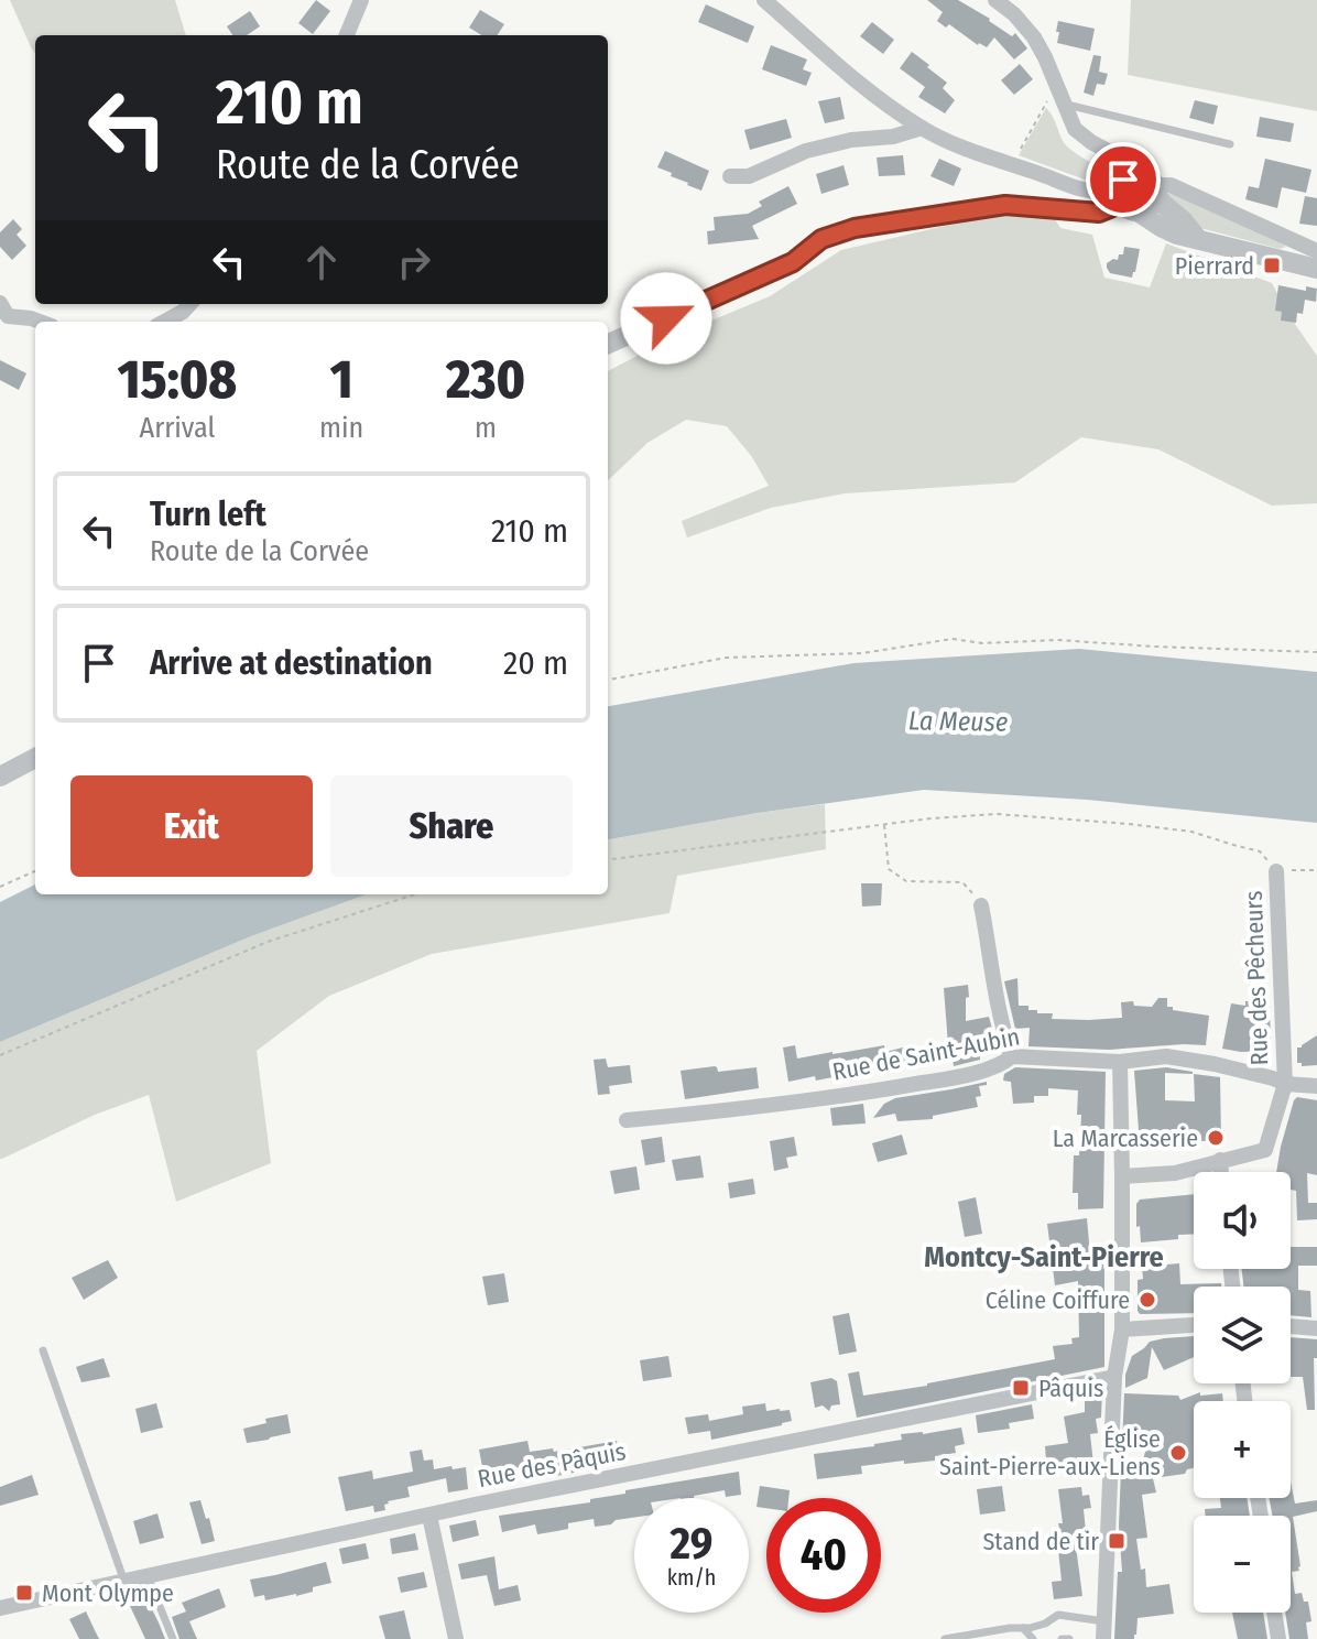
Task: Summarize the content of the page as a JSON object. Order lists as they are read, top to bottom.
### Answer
{
  "streets": {
    "street": ["Rue des Pêcheurs", "Rue de Saint-Aubin", "Rue des Pâquis"]
  },
  "crossings": [
    ["Rue des Pêcheurs", "Rue de Saint-Aubin"]
  ],
  "districts": ["Montcy-Saint-Pierre"],
  "water": ["La Meuse"],
  "places": {
    "transit": [
      "Pierrard",
      "Pâquis",
      "Stand de tir",
      "Mont Olympe"
    ],
    "other": ["La Marcasserie", "Céline Coiffure", "Église Saint-Pierre-aux-Liens"]
  },
  "page": {
    "turn": ["210 m", "Route de la Corvée"],
    "eta": [
      "15:08",
      "Arrival",
      "1",
      "min",
      "230",
      "m"
    ],
    "list": [
      {
        "name": "Turn left",
        "note": "Route de la Corvée",
        "value": "210 m"
      },
      {
        "name": "Arrive at destination",
        "value": "20 m"
      }
    ],
    "buttons": ["Exit", "Share"],
    "map_buttons": ["+", "−"],
    "speed": "29 km/h",
    "limit": "40"
  }
}
